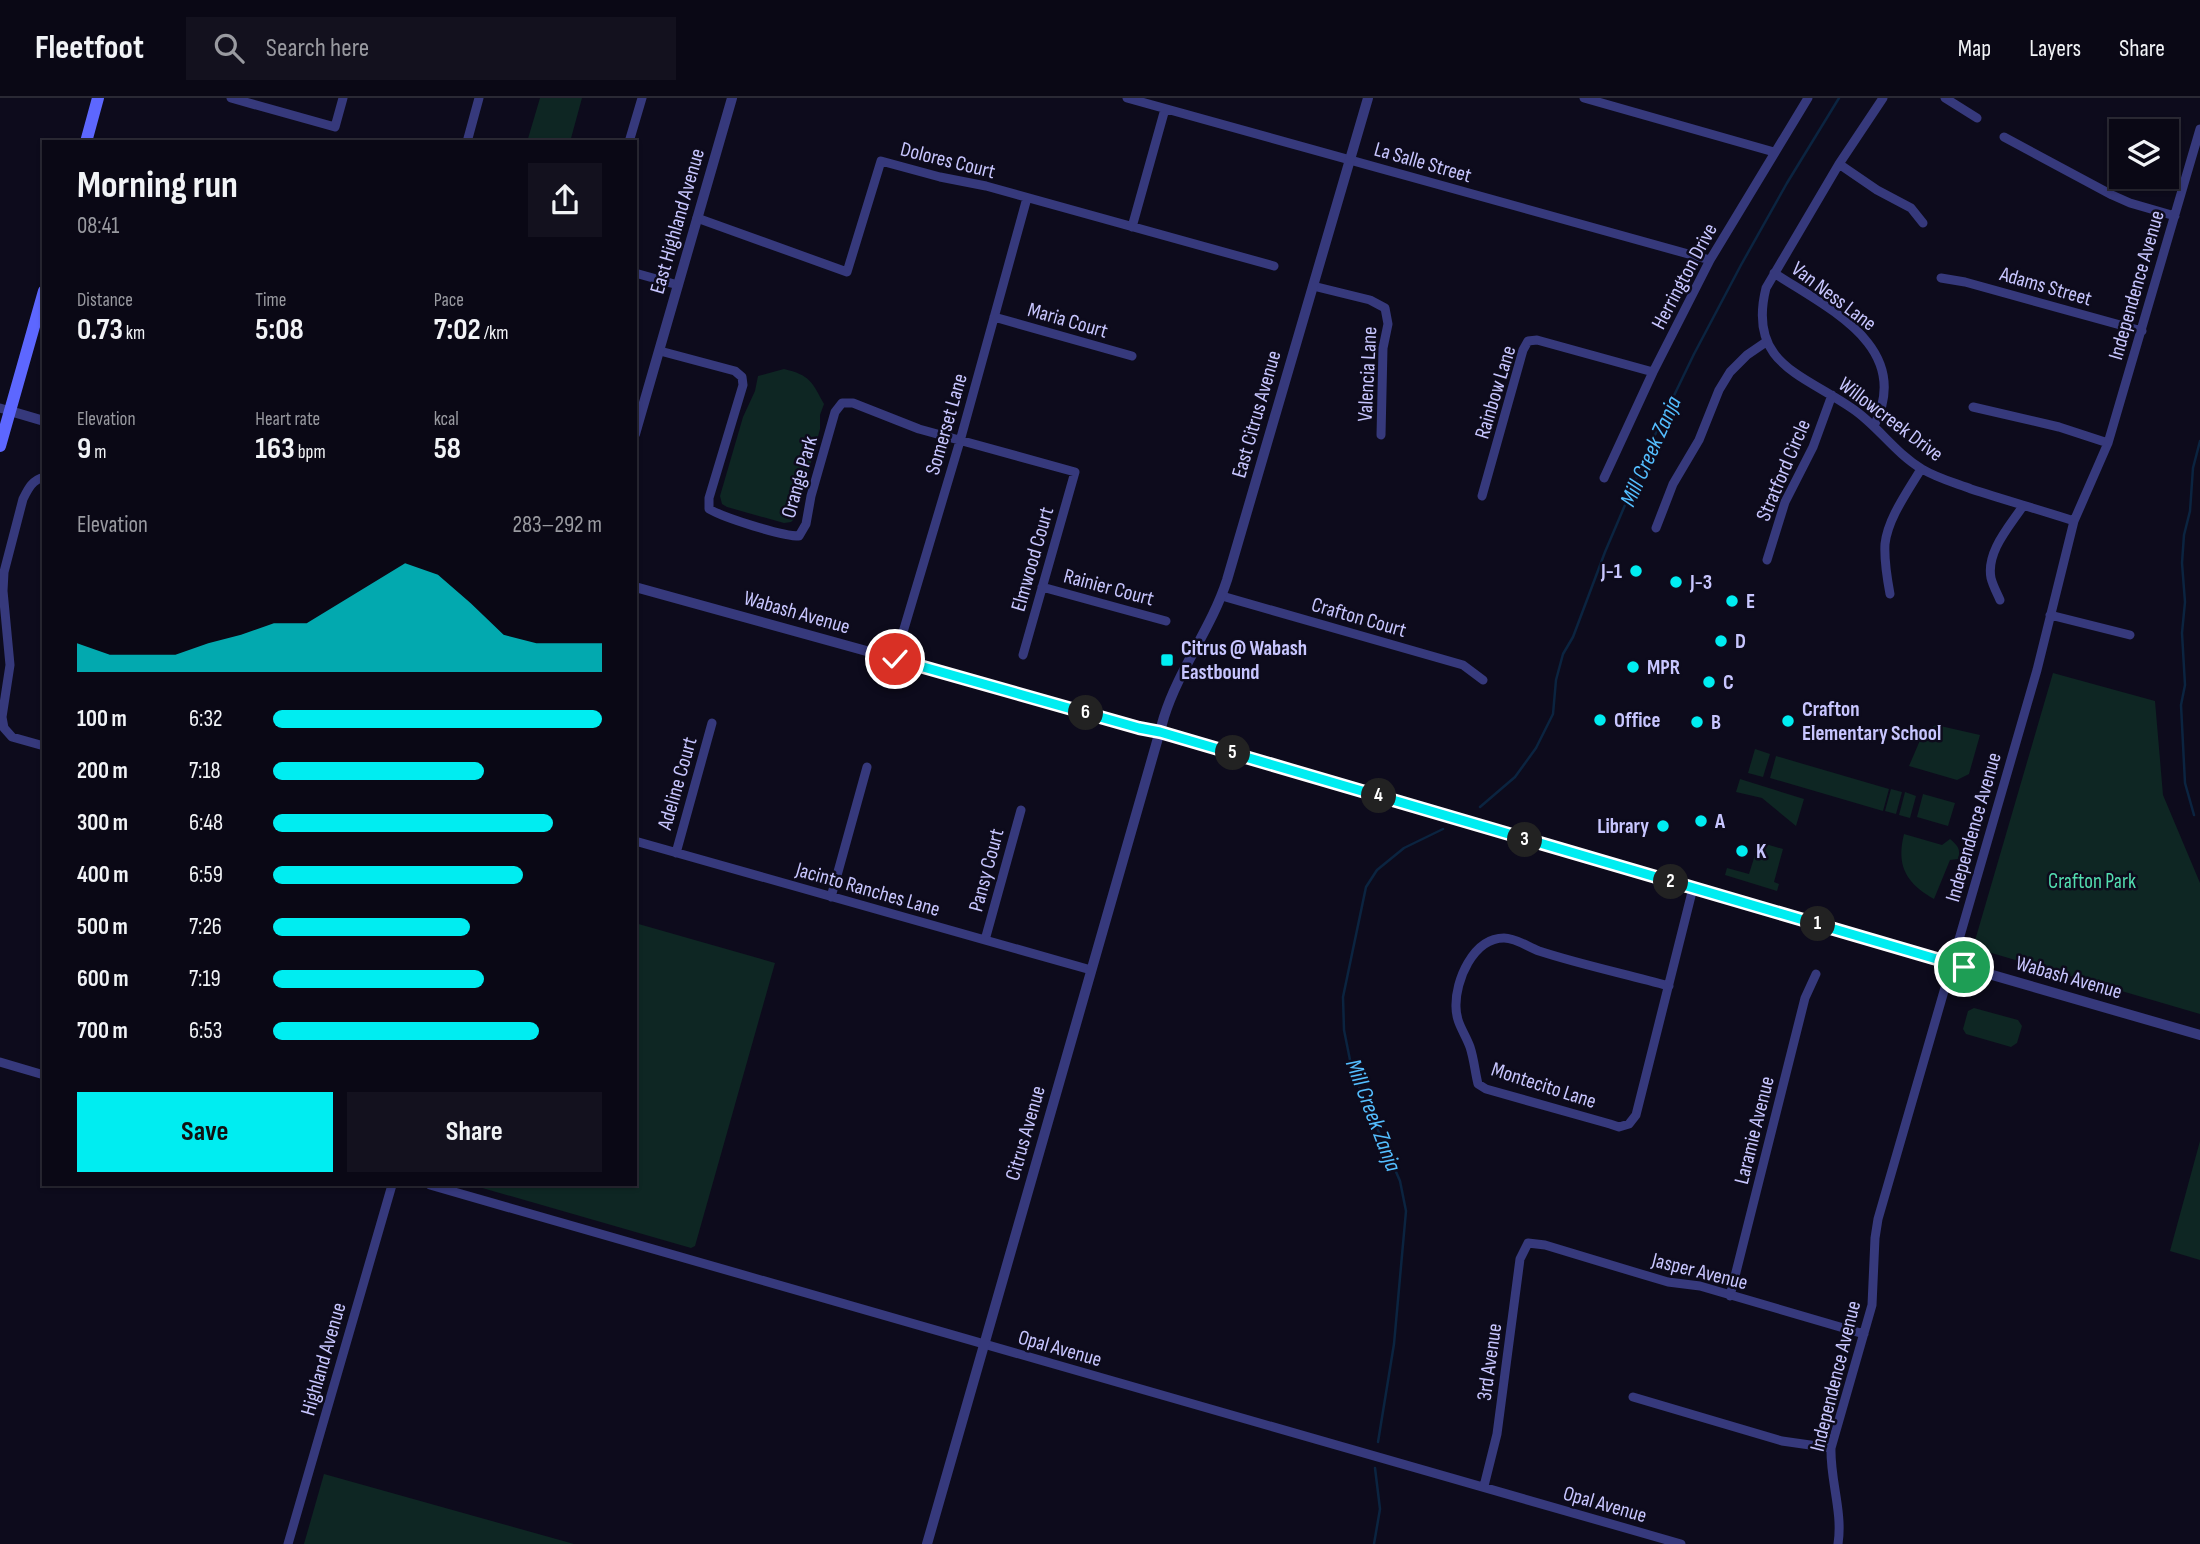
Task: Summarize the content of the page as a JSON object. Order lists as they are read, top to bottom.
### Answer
{
  "streets": {
    "street": [
      "Dolores Court",
      "La Salle Street",
      "East Highland Avenue",
      "Herrington Drive",
      "Independence Avenue",
      "Adams Street",
      "Van Ness Lane",
      "Maria Court",
      "Valencia Lane",
      "Rainbow Lane",
      "East Citrus Avenue",
      "Willowcreek Drive",
      "Somerset Lane",
      "Stratford Circle",
      "Orange Park",
      "Elmwood Court",
      "Rainier Court",
      "Wabash Avenue",
      "Crafton Court",
      "Adeline Court",
      "Pansy Court",
      "Jacinto Ranches Lane",
      "Montecito Lane",
      "Laramie Avenue",
      "Citrus Avenue",
      "Jasper Avenue",
      "Opal Avenue",
      "Highland Avenue",
      "3rd Avenue"
    ]
  },
  "crossings": [
    ["Dolores Court", "East Highland Avenue"],
    ["Dolores Court", "Somerset Lane"],
    ["La Salle Street", "Herrington Drive"],
    ["La Salle Street", "East Citrus Avenue"],
    ["East Highland Avenue", "Orange Park"],
    ["Herrington Drive", "Rainbow Lane"],
    ["Independence Avenue", "Adams Street"],
    ["Independence Avenue", "Willowcreek Drive"],
    ["Independence Avenue", "Wabash Avenue"],
    ["Independence Avenue", "Jasper Avenue"],
    ["Van Ness Lane", "Willowcreek Drive"],
    ["Maria Court", "Somerset Lane"],
    ["Valencia Lane", "East Citrus Avenue"],
    ["East Citrus Avenue", "Wabash Avenue"],
    ["East Citrus Avenue", "Crafton Court"],
    ["East Citrus Avenue", "Citrus Avenue"],
    ["Willowcreek Drive", "Stratford Circle"],
    ["Somerset Lane", "Orange Park"],
    ["Somerset Lane", "Elmwood Court"],
    ["Somerset Lane", "Wabash Avenue"],
    ["Orange Park", "Elmwood Court"],
    ["Elmwood Court", "Rainier Court"],
    ["Wabash Avenue", "Montecito Lane"],
    ["Wabash Avenue", "Citrus Avenue"],
    ["Adeline Court", "Jacinto Ranches Lane"],
    ["Pansy Court", "Jacinto Ranches Lane"],
    ["Jacinto Ranches Lane", "Citrus Avenue"],
    ["Laramie Avenue", "Jasper Avenue"],
    ["Citrus Avenue", "Opal Avenue"],
    ["Jasper Avenue", "3rd Avenue"],
    ["Opal Avenue", "3rd Avenue"]
  ],
  "water": ["Mill Creek Zanja"],
  "parks": ["Crafton Park"],
  "places": {
    "other": [
      "J-1",
      "J-3",
      "E",
      "D",
      "MPR",
      "C",
      "Office",
      "Crafton Elementary School",
      "B",
      "A",
      "Library",
      "K"
    ],
    "transit": ["Citrus @ Wabash Eastbound"]
  },
  "page": {
    "header": "Fleetfoot",
    "search": "Search here",
    "nav": ["Map", "Layers", "Share"],
    "heading": ["Morning run", "08:41"],
    "stats": [
      ["Distance", "0.73 km"],
      ["Time", "5:08"],
      ["Pace", "7:02 /km"],
      ["Elevation", "9 m"],
      ["Heart rate", "163 bpm"],
      ["kcal", "58"]
    ],
    "chart": ["Elevation", "283–292 m"],
    "list": [
      {
        "name": "100 m",
        "note": "6:32"
      },
      {
        "name": "200 m",
        "note": "7:18"
      },
      {
        "name": "300 m",
        "note": "6:48"
      },
      {
        "name": "400 m",
        "note": "6:59"
      },
      {
        "name": "500 m",
        "note": "7:26"
      },
      {
        "name": "600 m",
        "note": "7:19"
      },
      {
        "name": "700 m",
        "note": "6:53"
      }
    ],
    "pins": [
      "6",
      "5",
      "4",
      "3",
      "2",
      "1"
    ],
    "buttons": ["Save", "Share"]
  }
}
